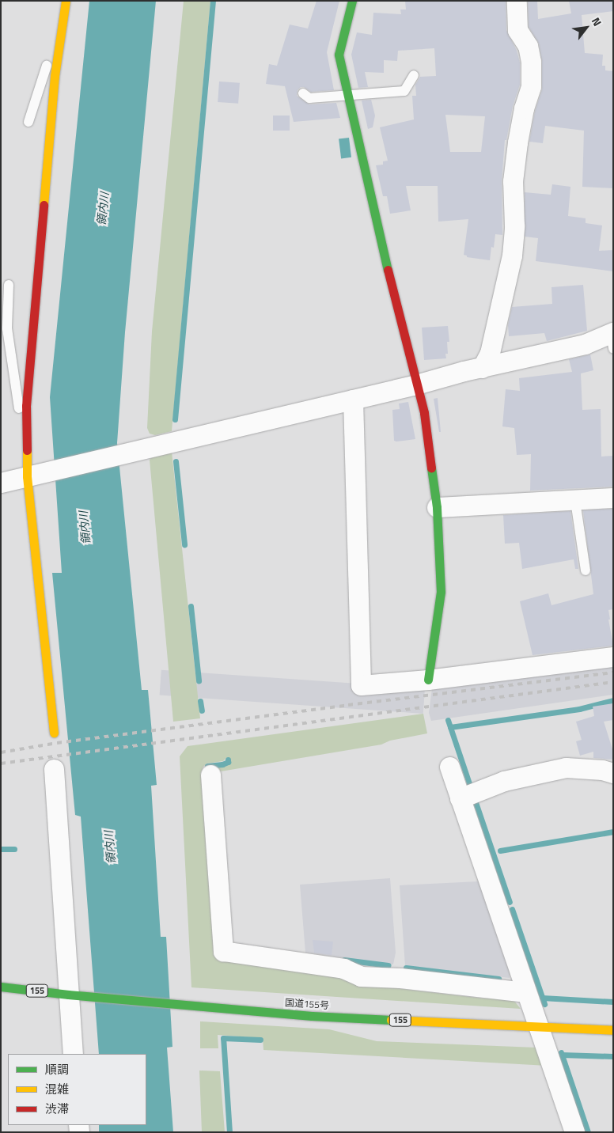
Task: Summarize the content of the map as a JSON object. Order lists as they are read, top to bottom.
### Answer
{
  "streets": {
    "main road": ["155", "国道155号"]
  },
  "water": ["領内川"],
  "legend": ["順調", "混雑", "渋滞"],
  "north": "top right"
}
